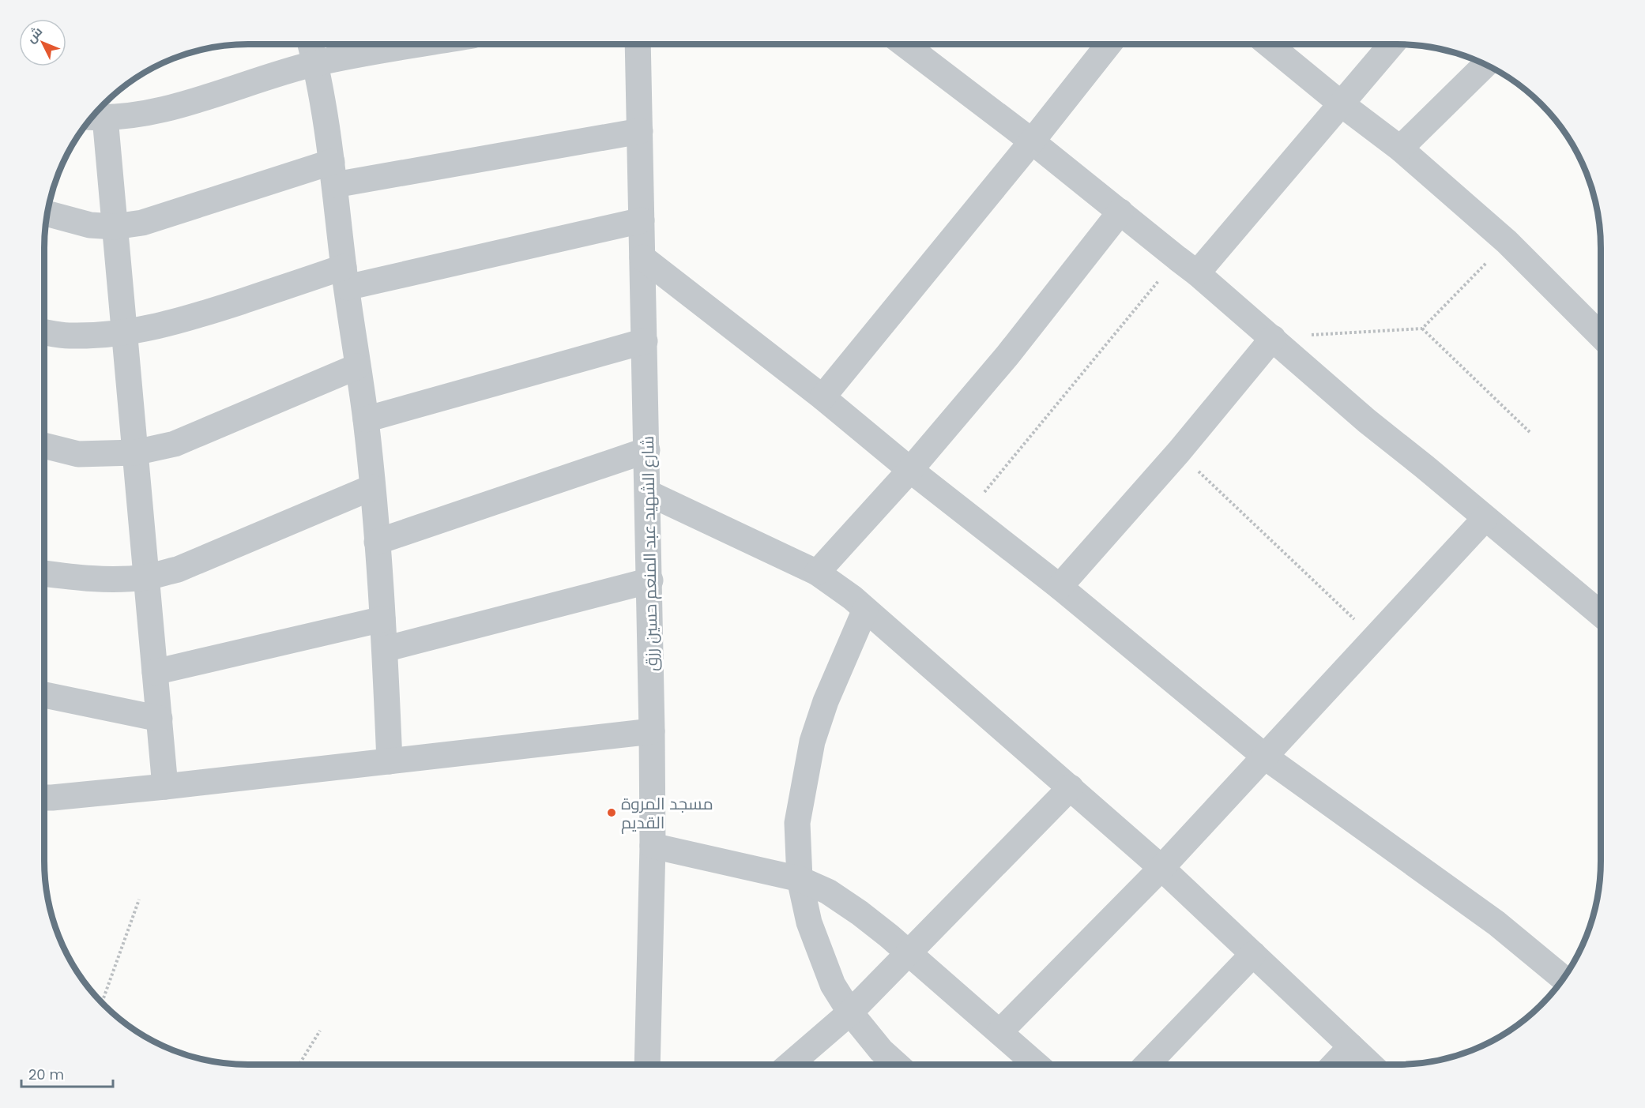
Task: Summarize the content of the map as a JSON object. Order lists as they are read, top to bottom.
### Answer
{
  "streets": {
    "street": ["شارع الشهيد عبد المنعم حسين رزق"]
  },
  "places": ["مسجد المروة القديم"],
  "scale_bar": "20 m",
  "north": "top left"
}
